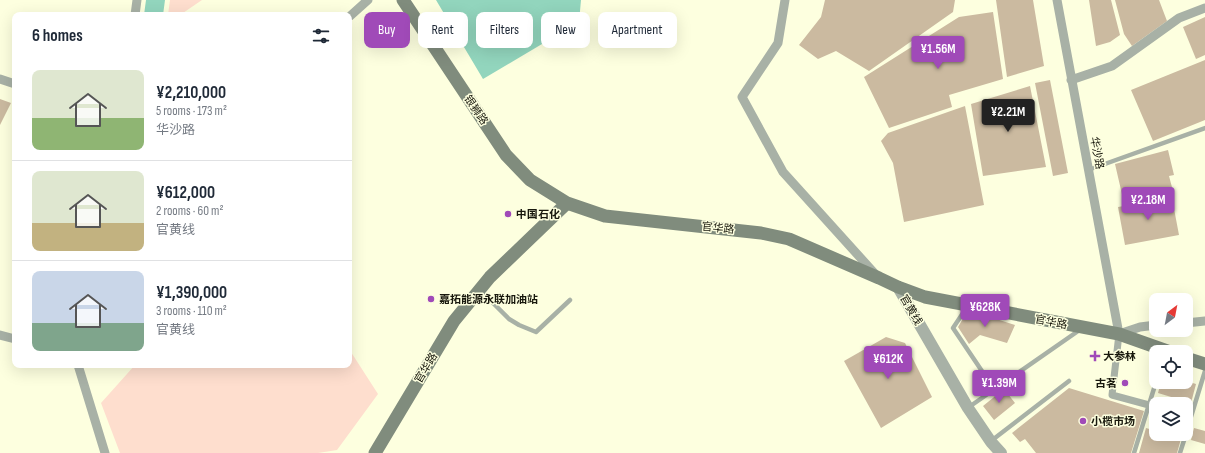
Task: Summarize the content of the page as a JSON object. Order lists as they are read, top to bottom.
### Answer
{
  "streets": {
    "main road": ["银狮路", "官华路"],
    "street": ["华沙路", "官黄线"]
  },
  "crossings": [
    ["银狮路", "官华路"],
    ["华沙路", "官华路"],
    ["官华路", "官黄线"]
  ],
  "places": {
    "other": [
      "中国石化",
      "嘉拓能源永联加油站",
      "古茗",
      "小榄市场"
    ],
    "health": ["大参林"]
  },
  "north": "top right",
  "page": {
    "chip": [
      "Buy",
      "Rent",
      "Filters",
      "New",
      "Apartment"
    ],
    "heading": "6 homes",
    "price": [
      "¥1.56M",
      "¥2.21M",
      "¥2.18M",
      "¥628K",
      "¥612K",
      "¥1.39M"
    ],
    "list": [
      {
        "name": "¥2,210,000",
        "note": "5 rooms · 173 m² · 华沙路"
      },
      {
        "name": "¥612,000",
        "note": "2 rooms · 60 m² · 官黄线"
      },
      {
        "name": "¥1,390,000",
        "note": "3 rooms · 110 m² · 官黄线"
      }
    ]
  }
}
